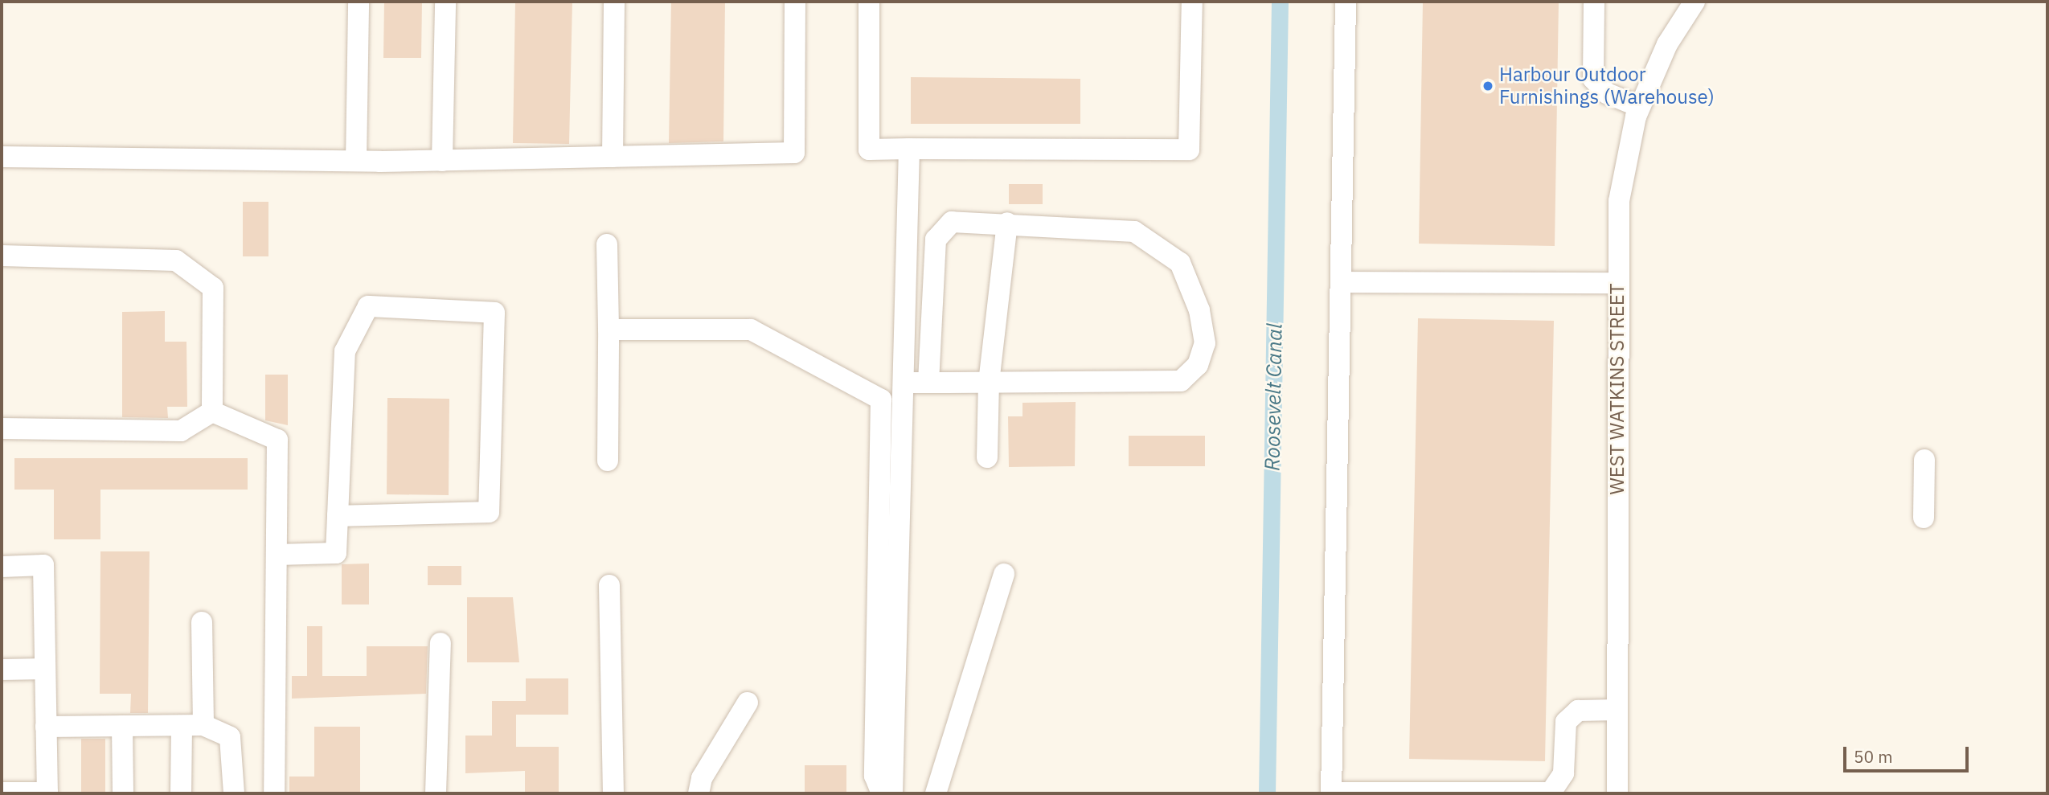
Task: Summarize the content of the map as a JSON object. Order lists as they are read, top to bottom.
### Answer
{
  "streets": {
    "street": ["WEST WATKINS STREET"]
  },
  "water": ["Roosevelt Canal"],
  "places": ["Harbour Outdoor Furnishings (Warehouse)"],
  "scale_bar": "50 m"
}
